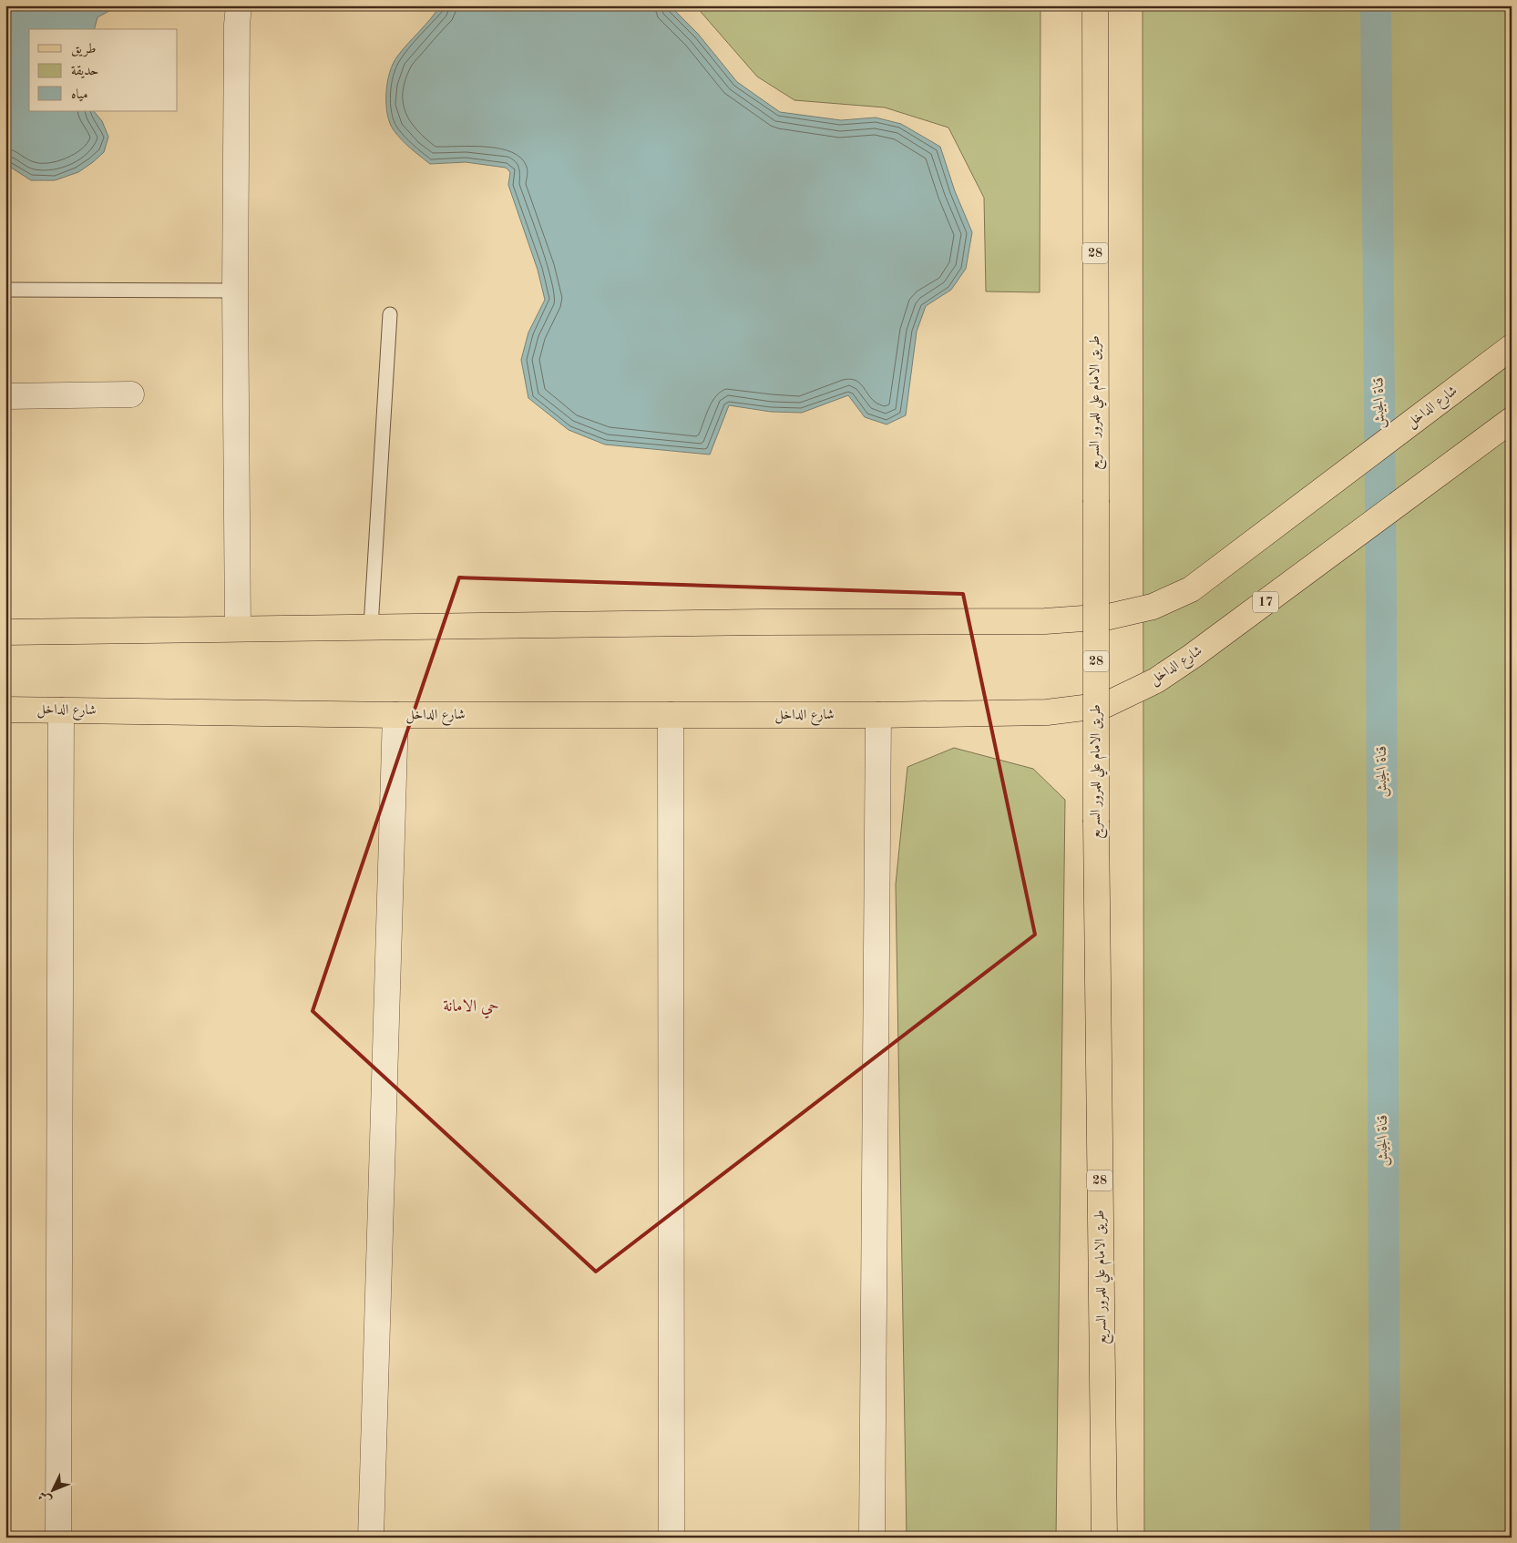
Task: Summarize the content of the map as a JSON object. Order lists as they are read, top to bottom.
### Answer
{
  "streets": {
    "main road": [
      "28",
      "طريق الامام علي للمرور السريع",
      "شارع الداخل",
      "17"
    ]
  },
  "districts": ["حي الامانة"],
  "water": ["قناة الجيش"],
  "legend": ["طريق", "حديقة", "مياه"],
  "north": "bottom left"
}
